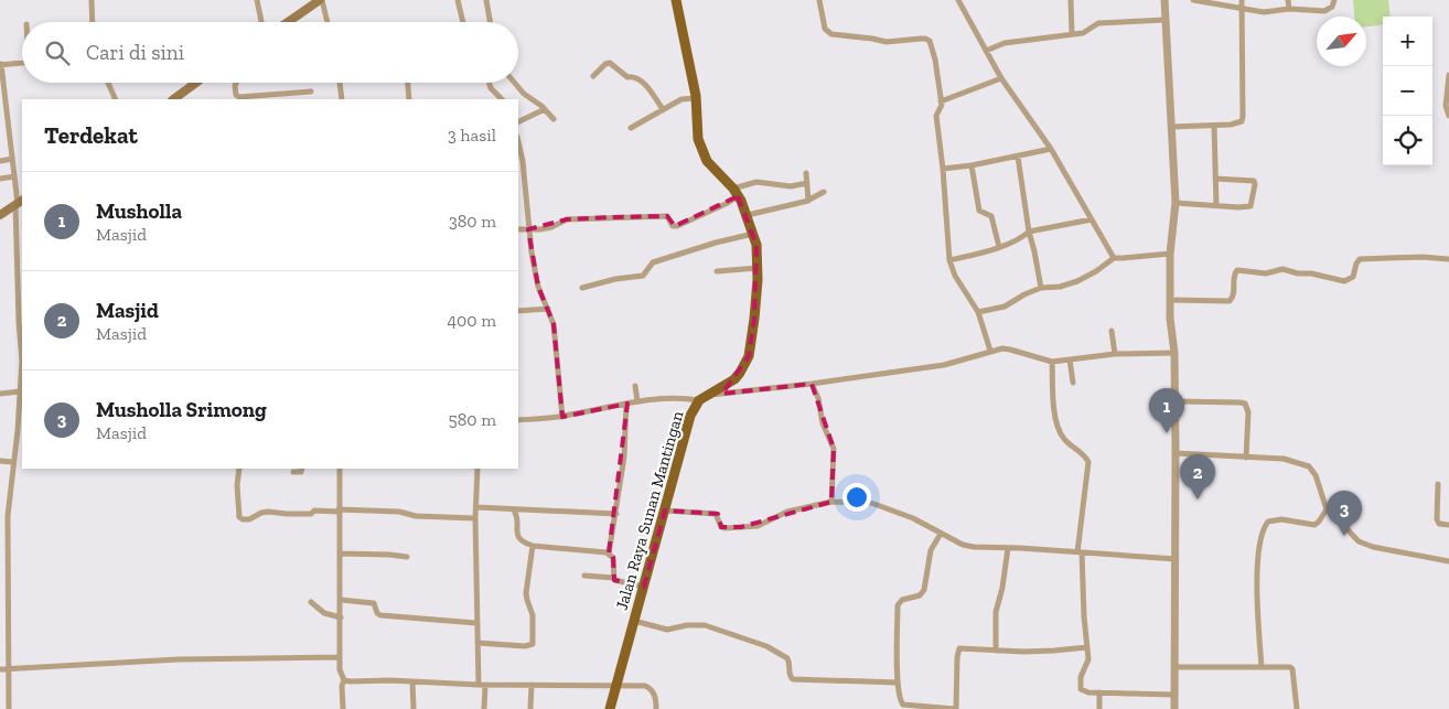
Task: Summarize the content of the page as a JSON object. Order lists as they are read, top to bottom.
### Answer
{
  "streets": {
    "main road": ["Jalan Raya Sunan Mantingan"]
  },
  "north": "top right",
  "page": {
    "map_buttons": ["+", "−"],
    "search": "Cari di sini",
    "heading": ["Terdekat", "3 hasil"],
    "list": [
      {
        "mark": "1",
        "name": "Musholla",
        "note": "Masjid",
        "value": "380 m"
      },
      {
        "mark": "2",
        "name": "Masjid",
        "note": "Masjid",
        "value": "400 m"
      },
      {
        "mark": "3",
        "name": "Musholla Srimong",
        "note": "Masjid",
        "value": "580 m"
      }
    ],
    "pins": ["1", "2", "3"]
  }
}
